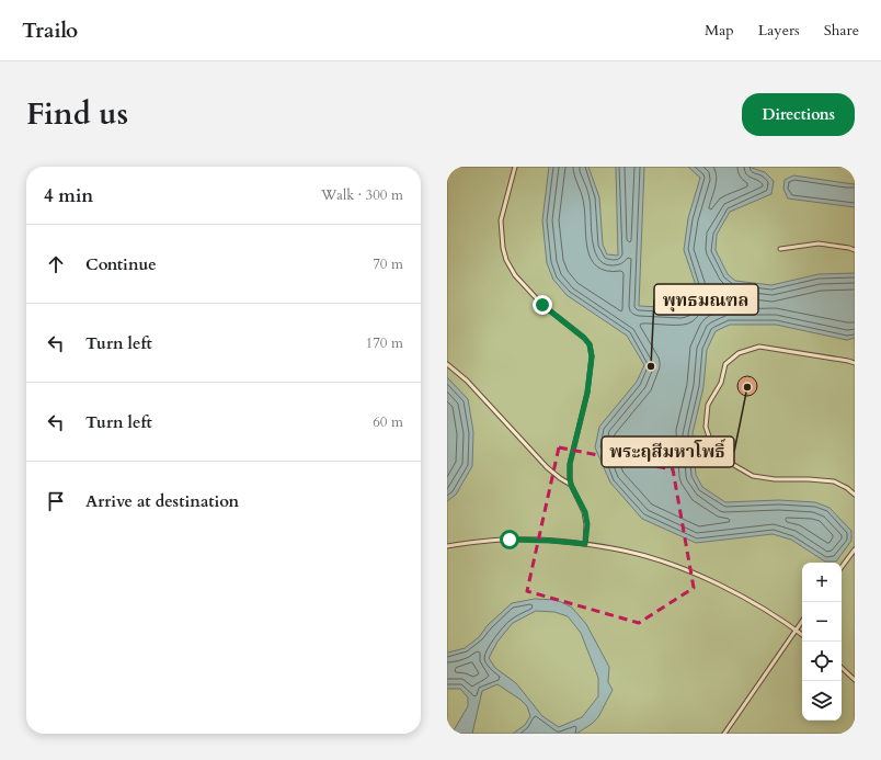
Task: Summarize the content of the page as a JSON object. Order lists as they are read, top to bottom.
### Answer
{
  "places": ["พุทธมณฑล", "พระฤสีมหาโพธิ์"],
  "page": {
    "header": "Trailo",
    "nav": ["Map", "Layers", "Share"],
    "title": "Find us",
    "buttons": "Directions",
    "heading": ["4 min", "Walk · 300 m"],
    "list": [
      ["Continue", "70 m"],
      ["Turn left", "170 m"],
      ["Turn left", "60 m"],
      "Arrive at destination"
    ],
    "map_buttons": ["+", "−"]
  }
}
